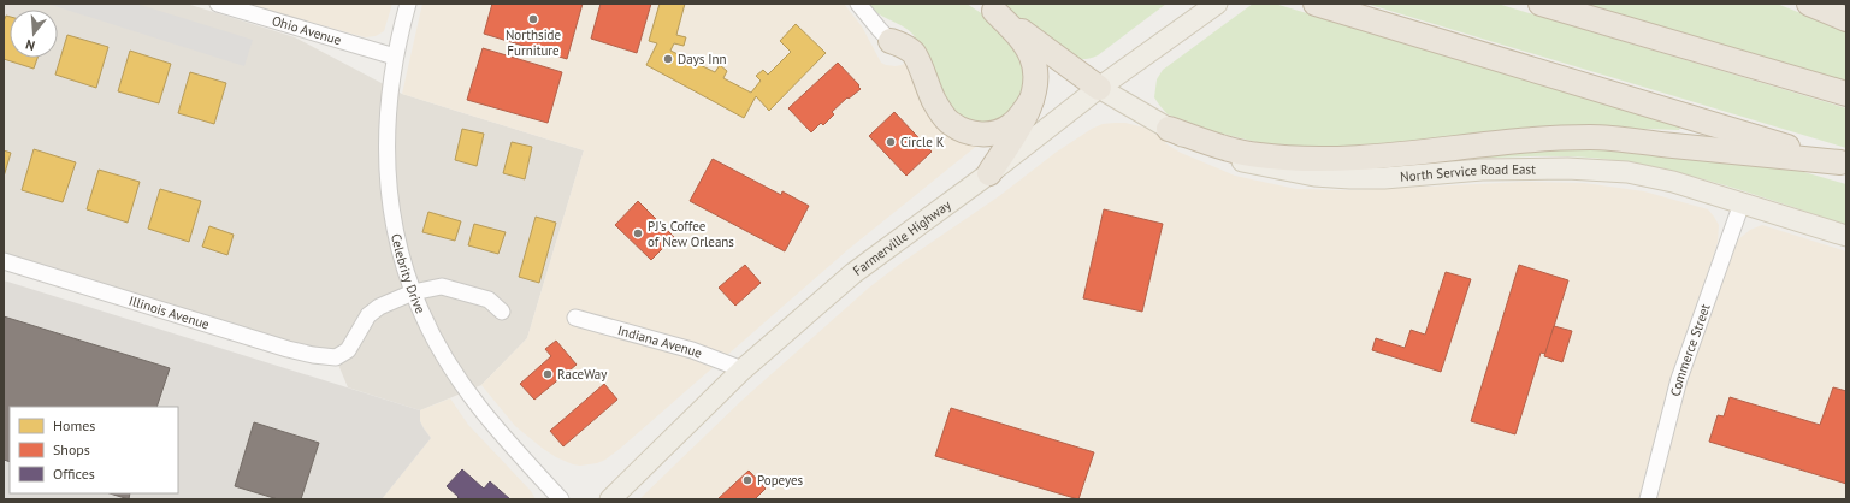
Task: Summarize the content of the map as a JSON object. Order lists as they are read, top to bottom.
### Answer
{
  "streets": {
    "main road": ["North Service Road East", "Farmerville Highway"],
    "street": [
      "Ohio Avenue",
      "Celebrity Drive",
      "Illinois Avenue",
      "Indiana Avenue",
      "Commerce Street"
    ]
  },
  "crossings": [
    ["Ohio Avenue", "Celebrity Drive"],
    ["North Service Road East", "Farmerville Highway"],
    ["North Service Road East", "Commerce Street"],
    ["Farmerville Highway", "Indiana Avenue"],
    ["Celebrity Drive", "Illinois Avenue"]
  ],
  "places": [
    "Northside Furniture",
    "Days Inn",
    "Circle K",
    "PJ's Coffee of New Orleans",
    "RaceWay",
    "Popeyes"
  ],
  "legend": ["Homes", "Shops", "Offices"],
  "north": "bottom"
}
